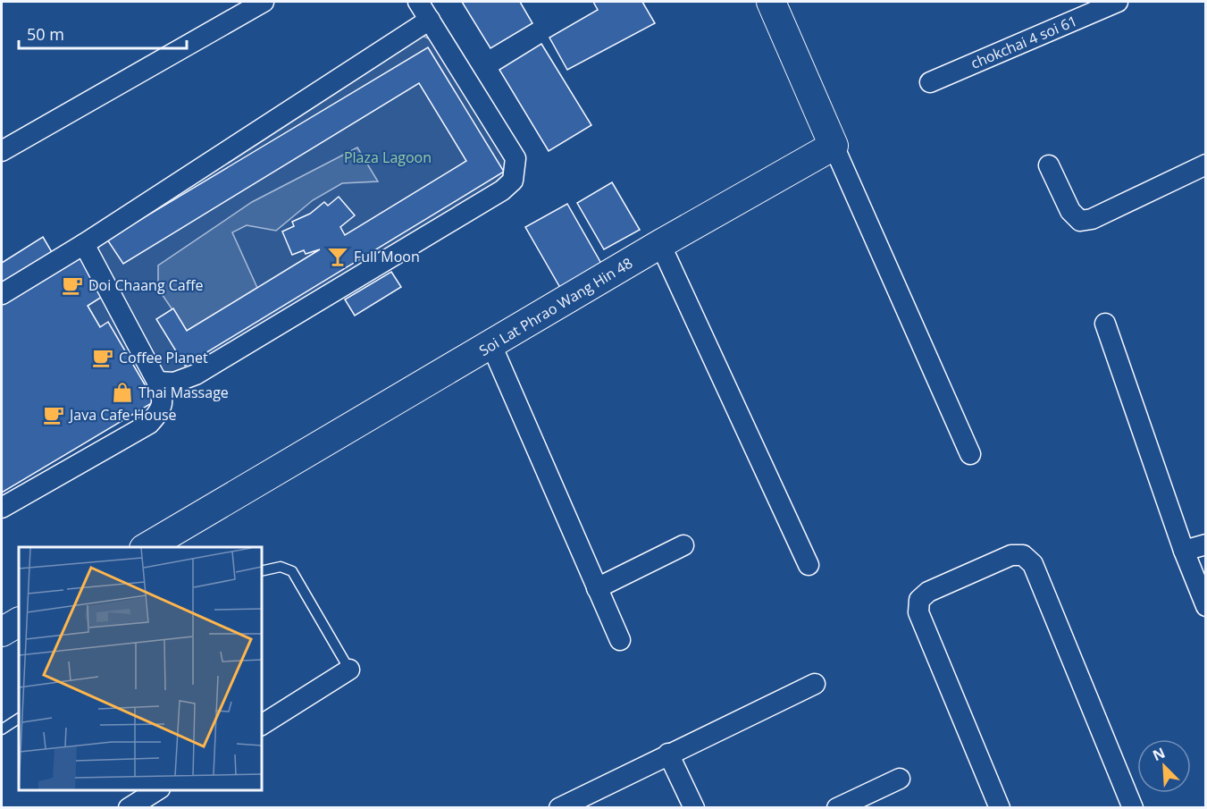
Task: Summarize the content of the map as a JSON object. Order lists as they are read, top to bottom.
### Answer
{
  "streets": {
    "street": ["chokchai 4 soi 61", "Soi Lat Phrao Wang Hin 48"]
  },
  "parks": ["Plaza Lagoon"],
  "places": {
    "bar": ["Full Moon"],
    "cafe": ["Doi Chaang Caffe", "Coffee Planet", "Java Cafe House"],
    "shop": ["Thai Massage"]
  },
  "scale_bar": "50 m",
  "north": "top left"
}
